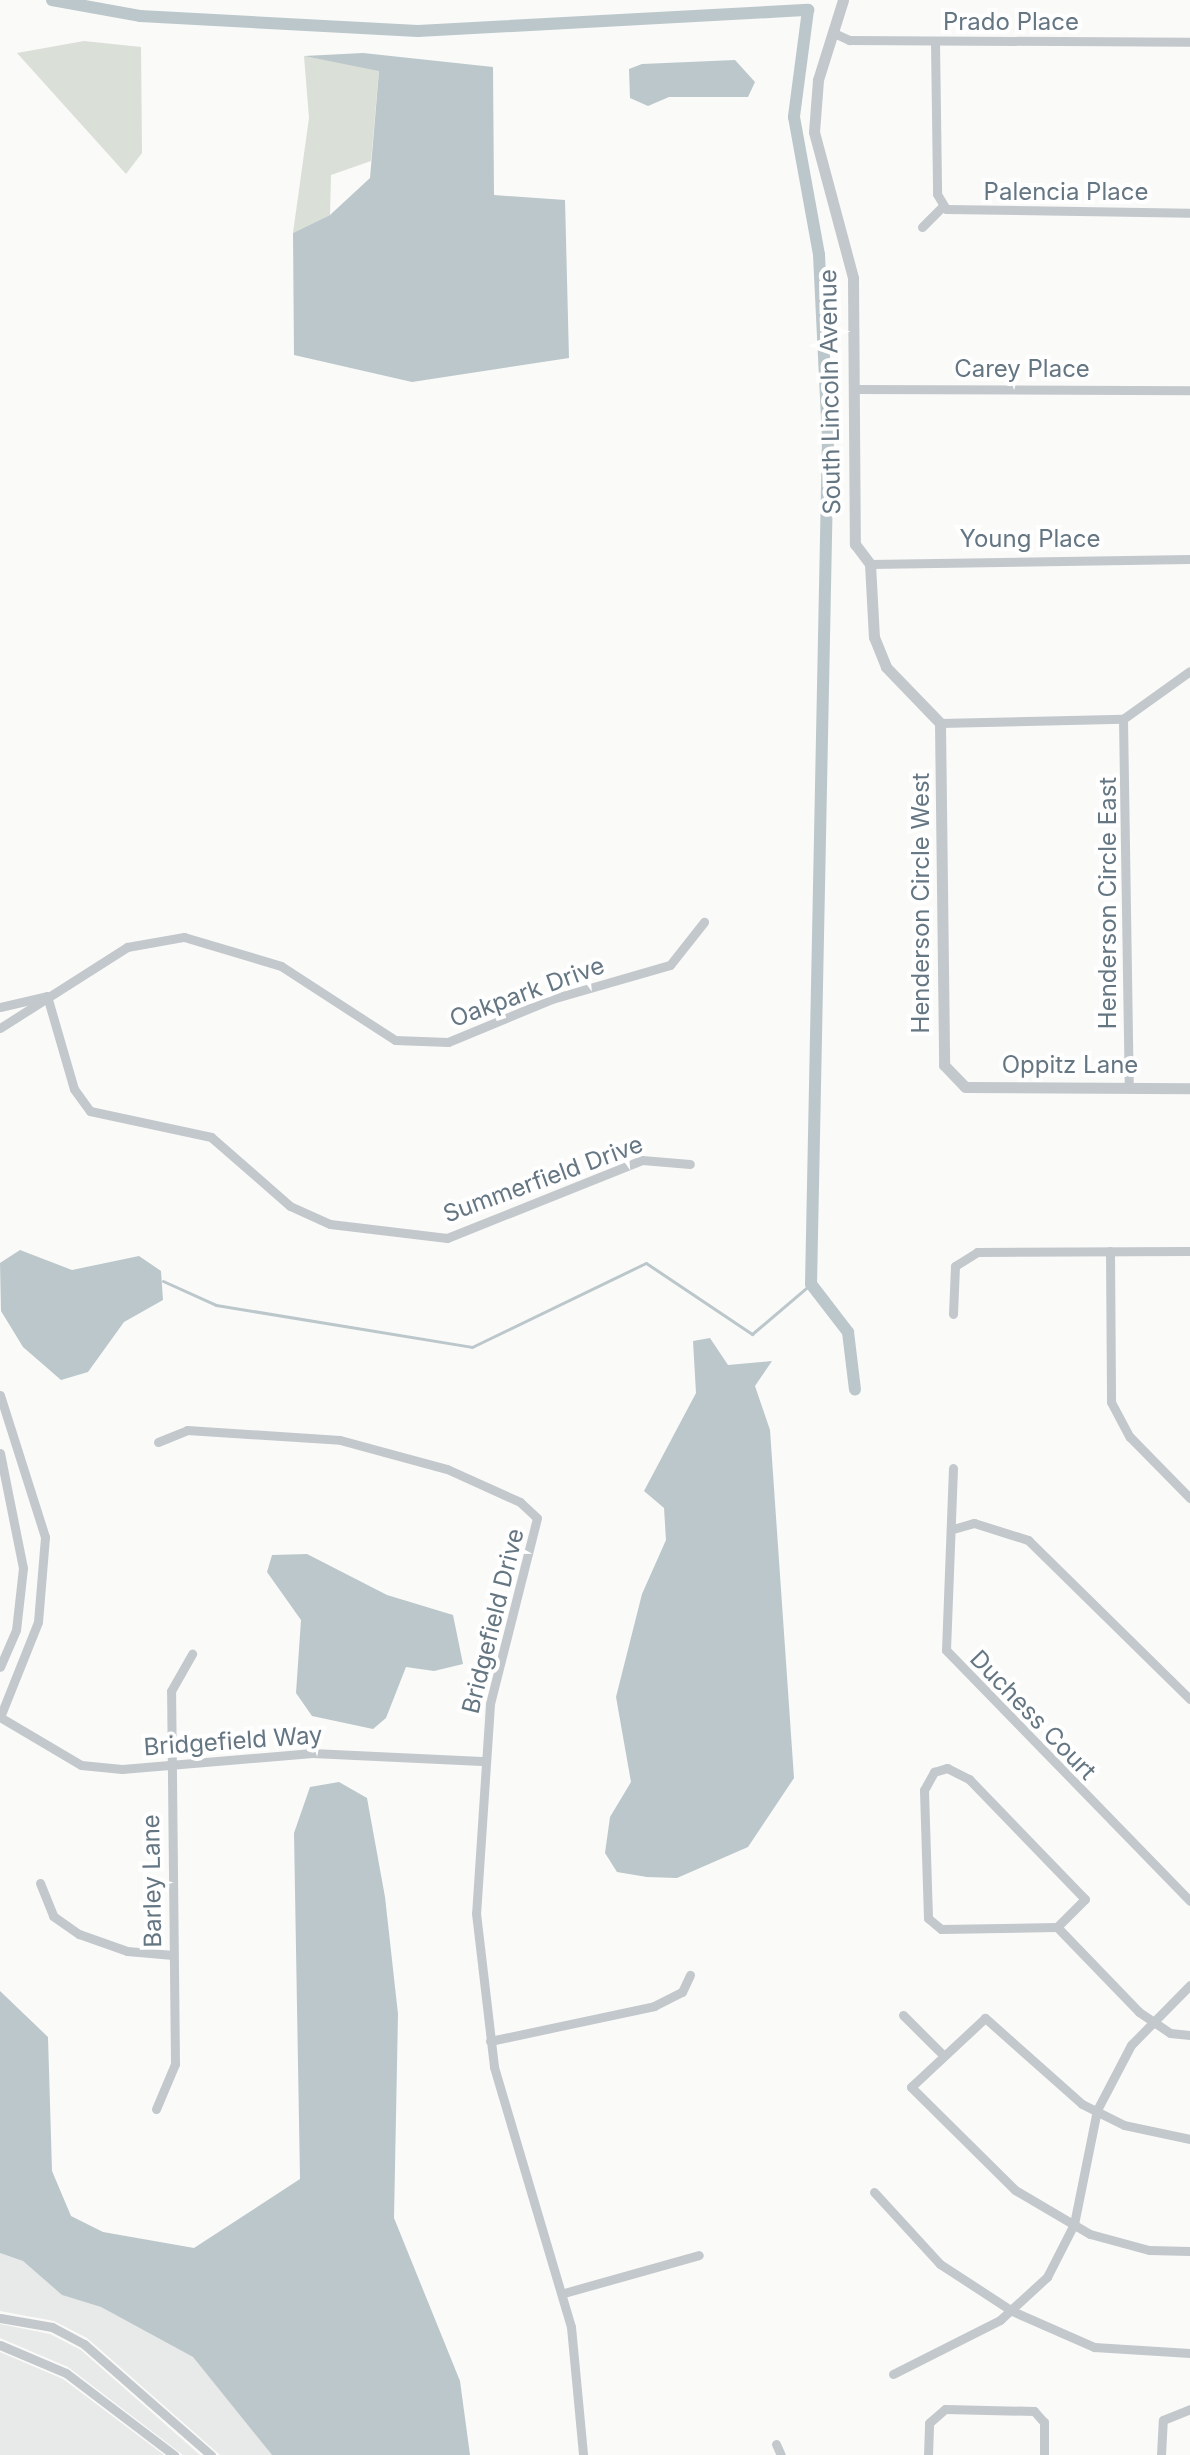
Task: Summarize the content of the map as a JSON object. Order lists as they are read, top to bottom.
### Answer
{
  "streets": {
    "street": [
      "Prado Place",
      "Palencia Place",
      "Carey Place",
      "South Lincoln Avenue",
      "Young Place",
      "Henderson Circle West",
      "Henderson Circle East",
      "Oakpark Drive",
      "Oppitz Lane",
      "Summerfield Drive",
      "Bridgefield Drive",
      "Duchess Court",
      "Bridgefield Way",
      "Barley Lane"
    ]
  },
  "crossings": [
    ["Prado Place", "South Lincoln Avenue"],
    ["Carey Place", "South Lincoln Avenue"],
    ["South Lincoln Avenue", "Young Place"],
    ["South Lincoln Avenue", "Henderson Circle West"],
    ["Henderson Circle West", "Oppitz Lane"],
    ["Henderson Circle East", "Oppitz Lane"],
    ["Oakpark Drive", "Summerfield Drive"],
    ["Bridgefield Drive", "Bridgefield Way"],
    ["Bridgefield Way", "Barley Lane"]
  ]
}
